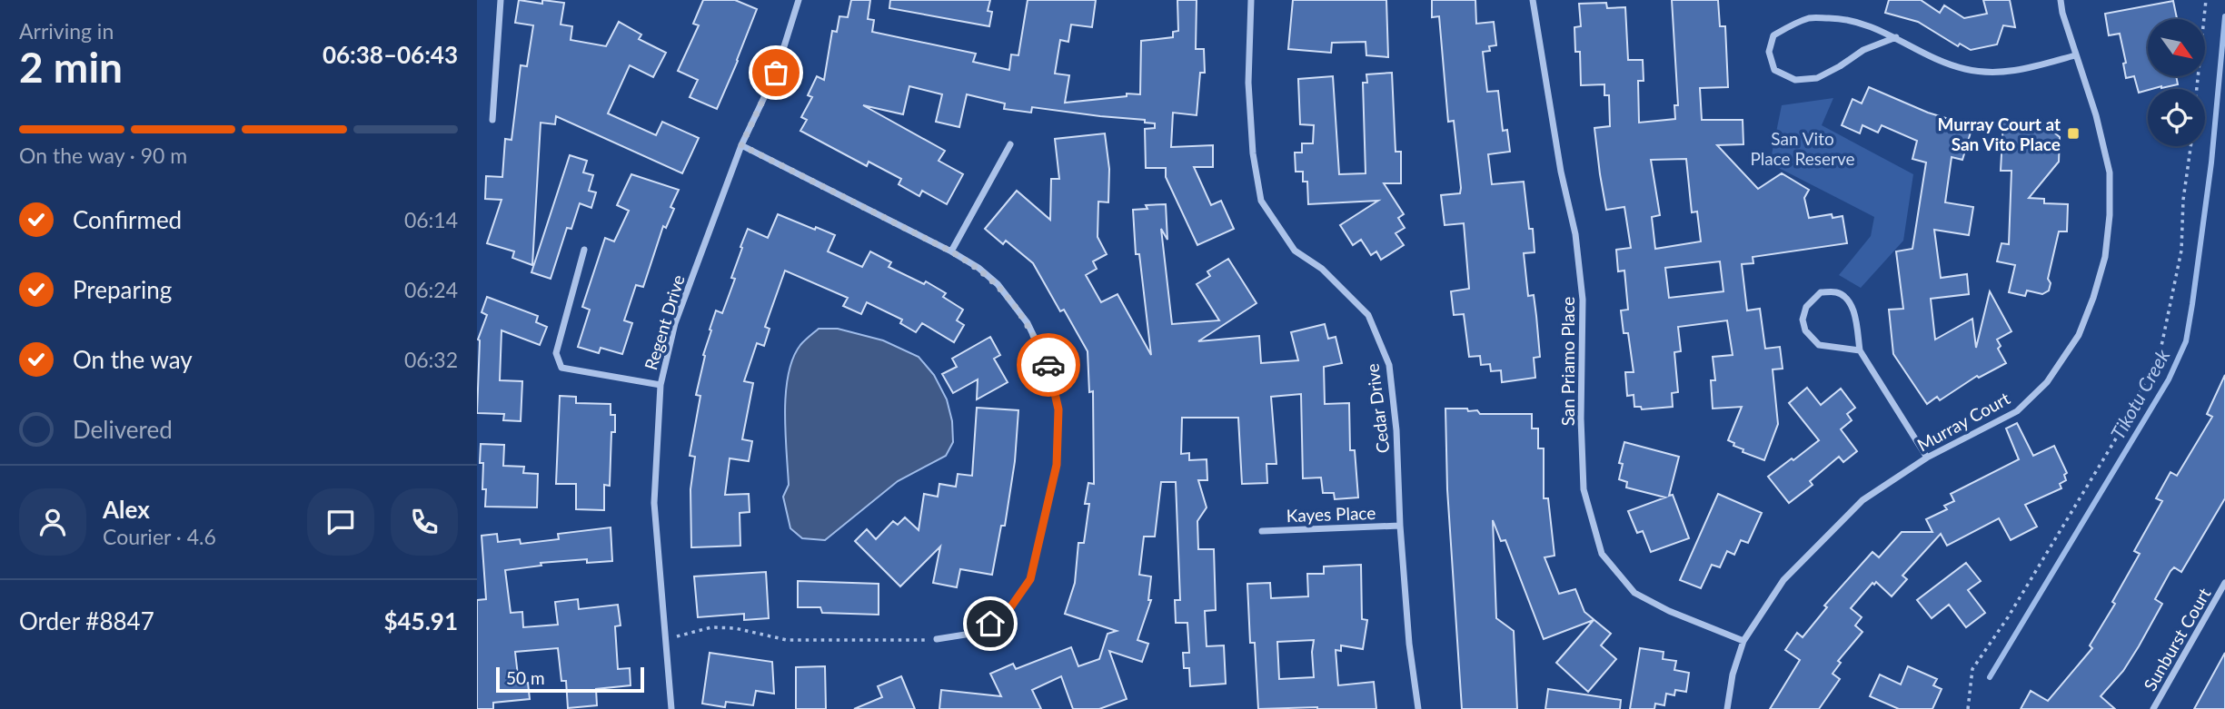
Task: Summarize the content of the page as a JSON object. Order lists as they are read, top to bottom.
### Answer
{
  "streets": {
    "street": [
      "Regent Drive",
      "San Priamo Place",
      "Cedar Drive",
      "Murray Court",
      "Kayes Place",
      "Sunburst Court"
    ]
  },
  "crossings": [
    ["San Priamo Place", "Murray Court"],
    ["Cedar Drive", "Kayes Place"]
  ],
  "water": ["Tikotu Creek"],
  "parks": ["San Vito Place Reserve"],
  "places": {
    "transit": ["Murray Court at San Vito Place"]
  },
  "scale_bar": "50 m",
  "north": "bottom right",
  "page": {
    "heading": ["2 min", "Arriving in", "06:38–06:43"],
    "panel": [
      "Alex",
      "Courier · 4.6",
      "Order #8847",
      "$45.91"
    ],
    "bar": "On the way · 90 m",
    "list": [
      ["Confirmed", "06:14"],
      ["Preparing", "06:24"],
      ["On the way", "06:32"],
      "Delivered"
    ],
    "scale": "50 m"
  }
}
